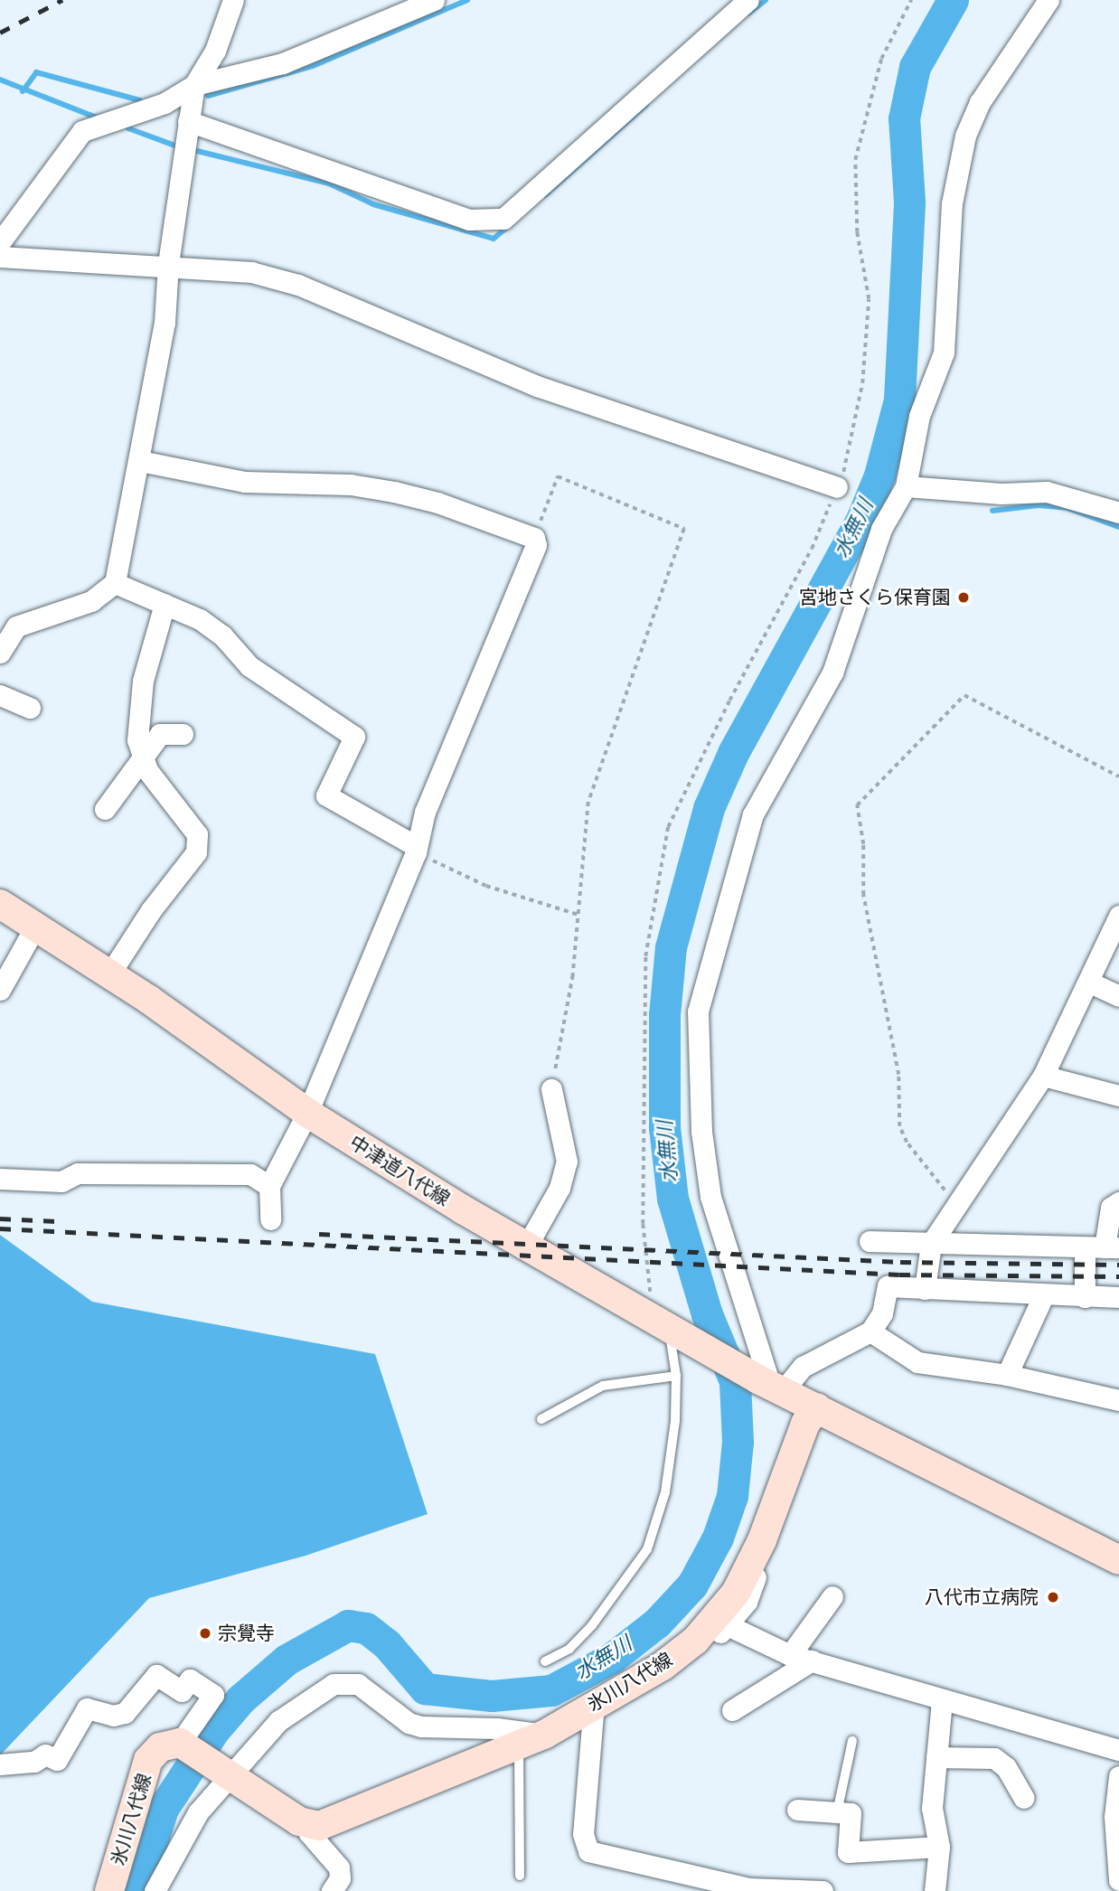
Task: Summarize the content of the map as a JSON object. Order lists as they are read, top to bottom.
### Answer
{
  "streets": {
    "main road": ["中津道八代線", "氷川八代線"]
  },
  "crossings": [
    ["中津道八代線", "氷川八代線"]
  ],
  "water": ["水無川"],
  "places": ["宮地さくら保育園", "八代市立病院", "宗覺寺"]
}
